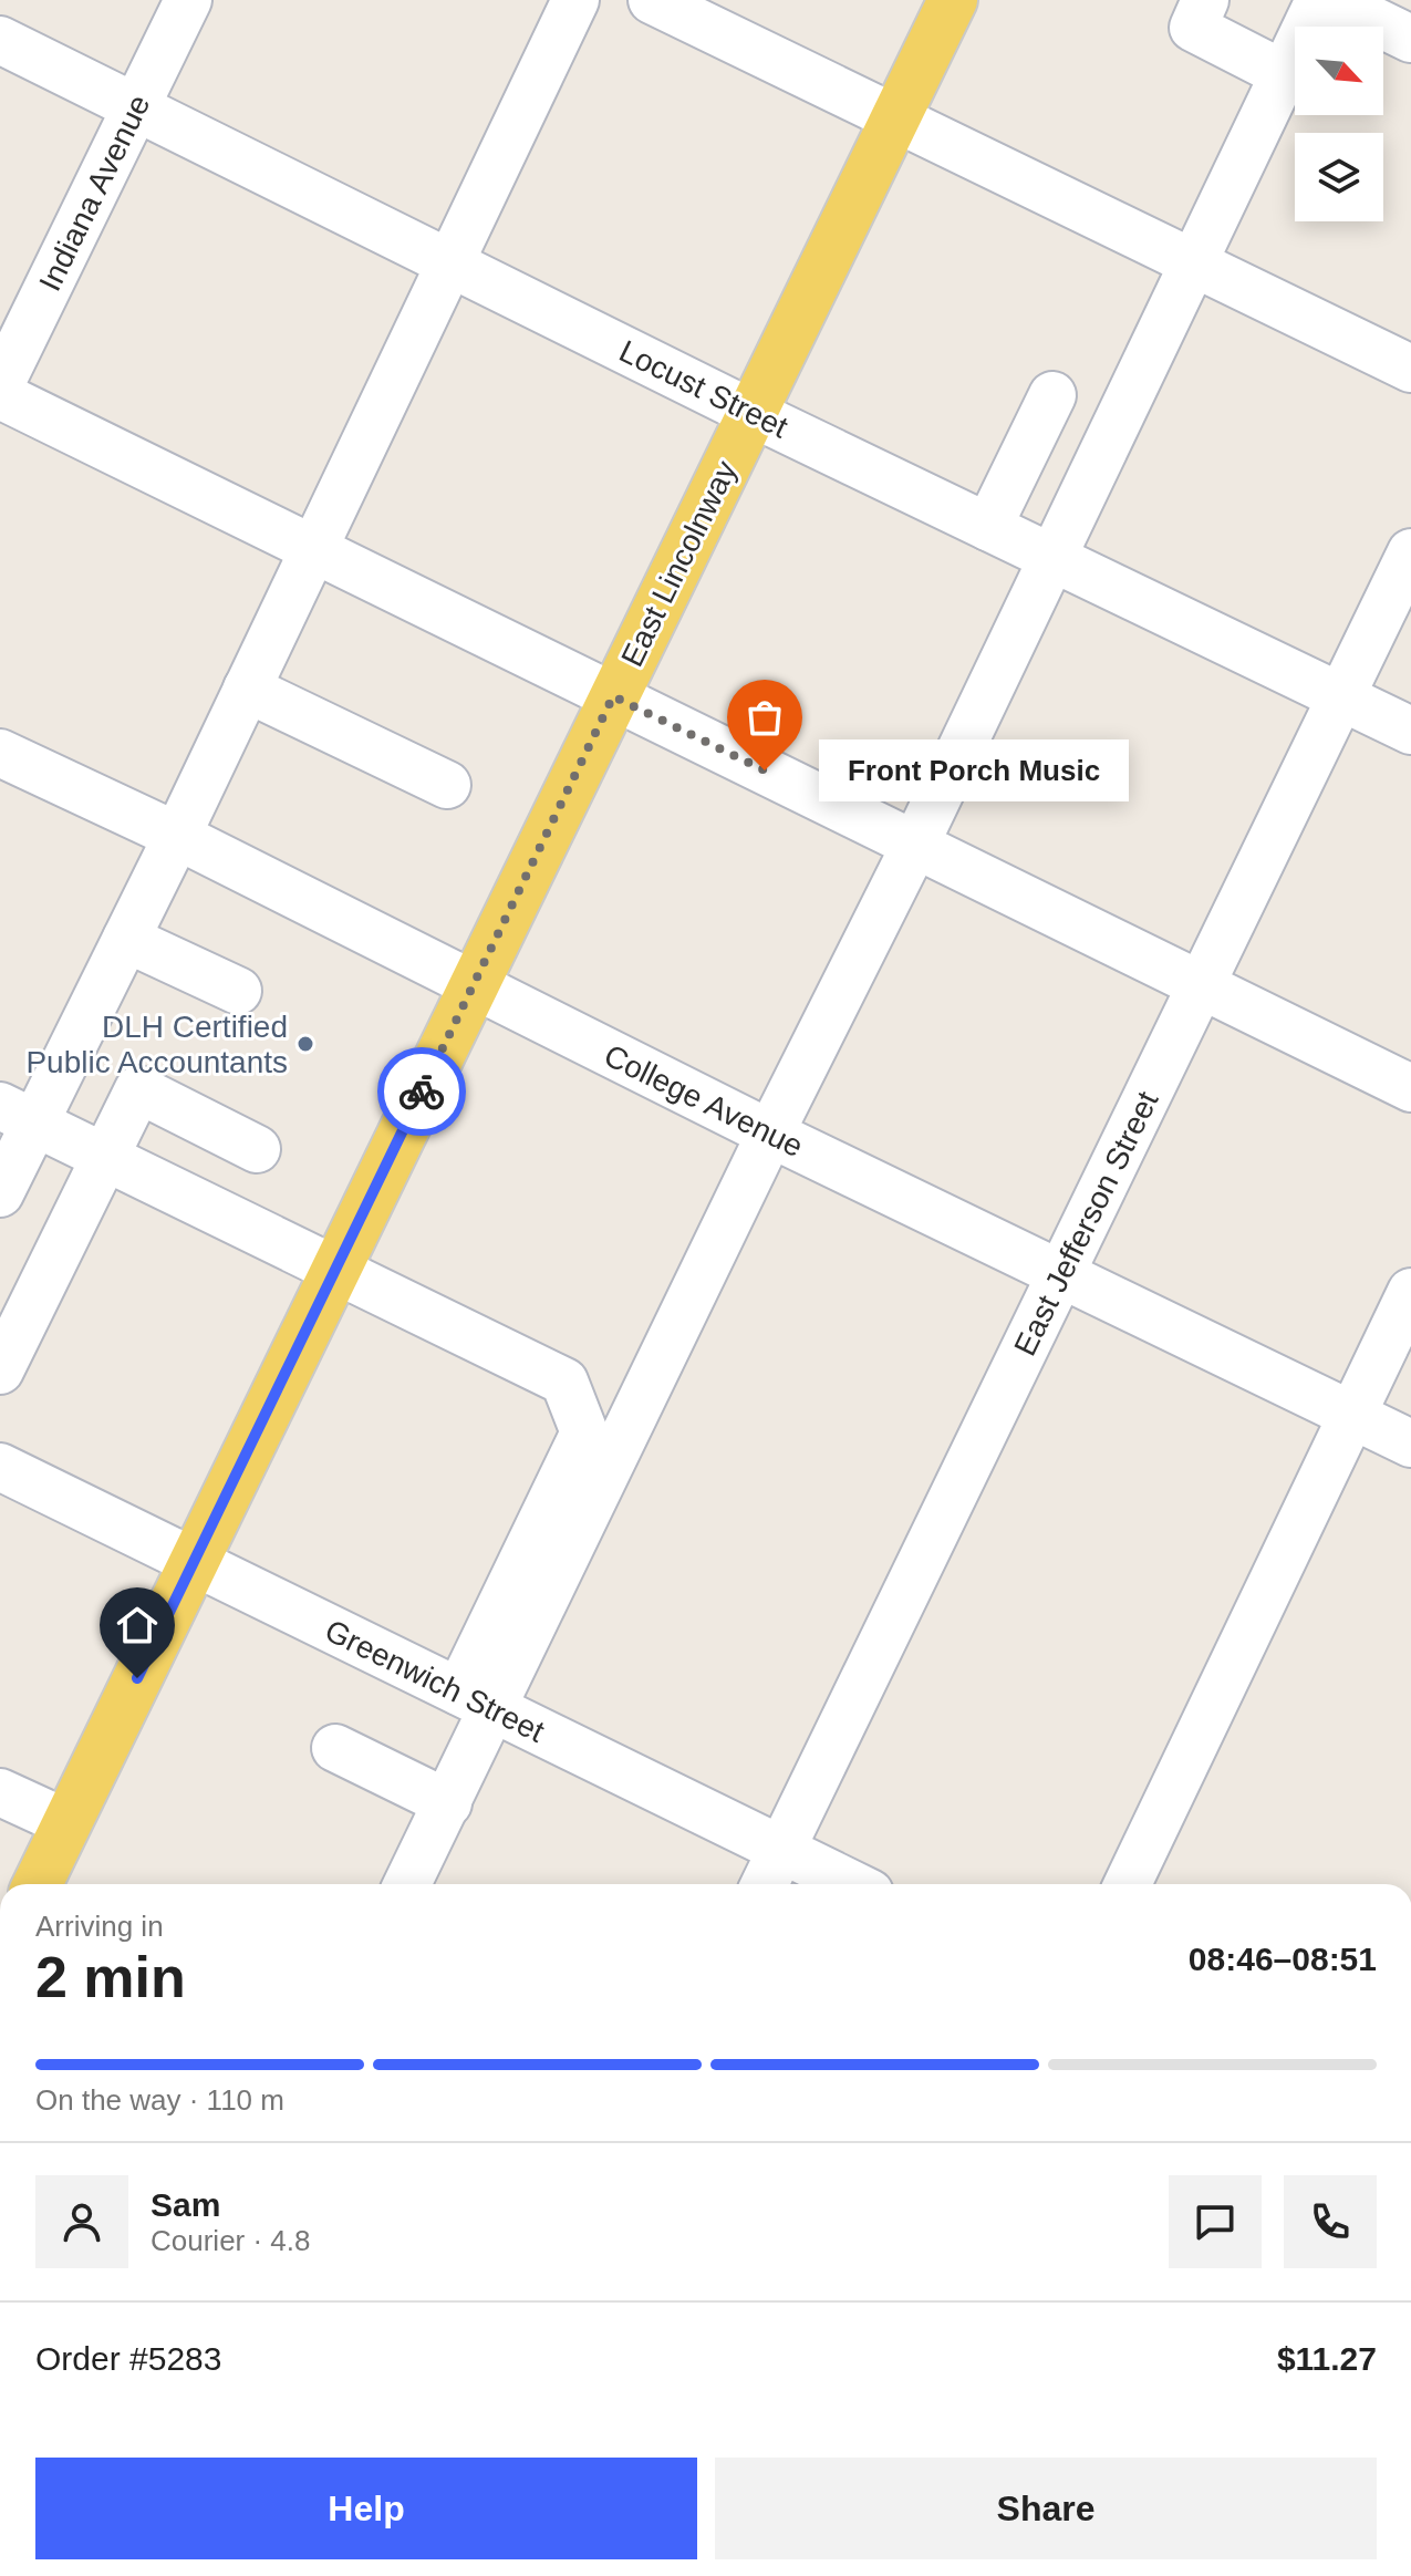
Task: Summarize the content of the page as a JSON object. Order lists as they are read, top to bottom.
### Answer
{
  "streets": {
    "main road": ["East Lincolnway"],
    "street": [
      "Indiana Avenue",
      "Locust Street",
      "College Avenue",
      "East Jefferson Street",
      "Greenwich Street"
    ]
  },
  "crossings": [
    ["Indiana Avenue", "Locust Street"],
    ["Locust Street", "East Lincolnway"],
    ["Locust Street", "East Jefferson Street"],
    ["East Lincolnway", "College Avenue"],
    ["East Lincolnway", "Greenwich Street"],
    ["College Avenue", "East Jefferson Street"],
    ["East Jefferson Street", "Greenwich Street"]
  ],
  "places": ["Front Porch Music", "DLH Certified Public Accountants"],
  "north": "bottom right",
  "page": {
    "bubble": "Front Porch Music",
    "heading": ["2 min", "Arriving in", "08:46–08:51"],
    "panel": [
      "Sam",
      "Courier · 4.8",
      "Order #5283",
      "$11.27"
    ],
    "bar": "On the way · 110 m",
    "buttons": ["Help", "Share"]
  }
}
